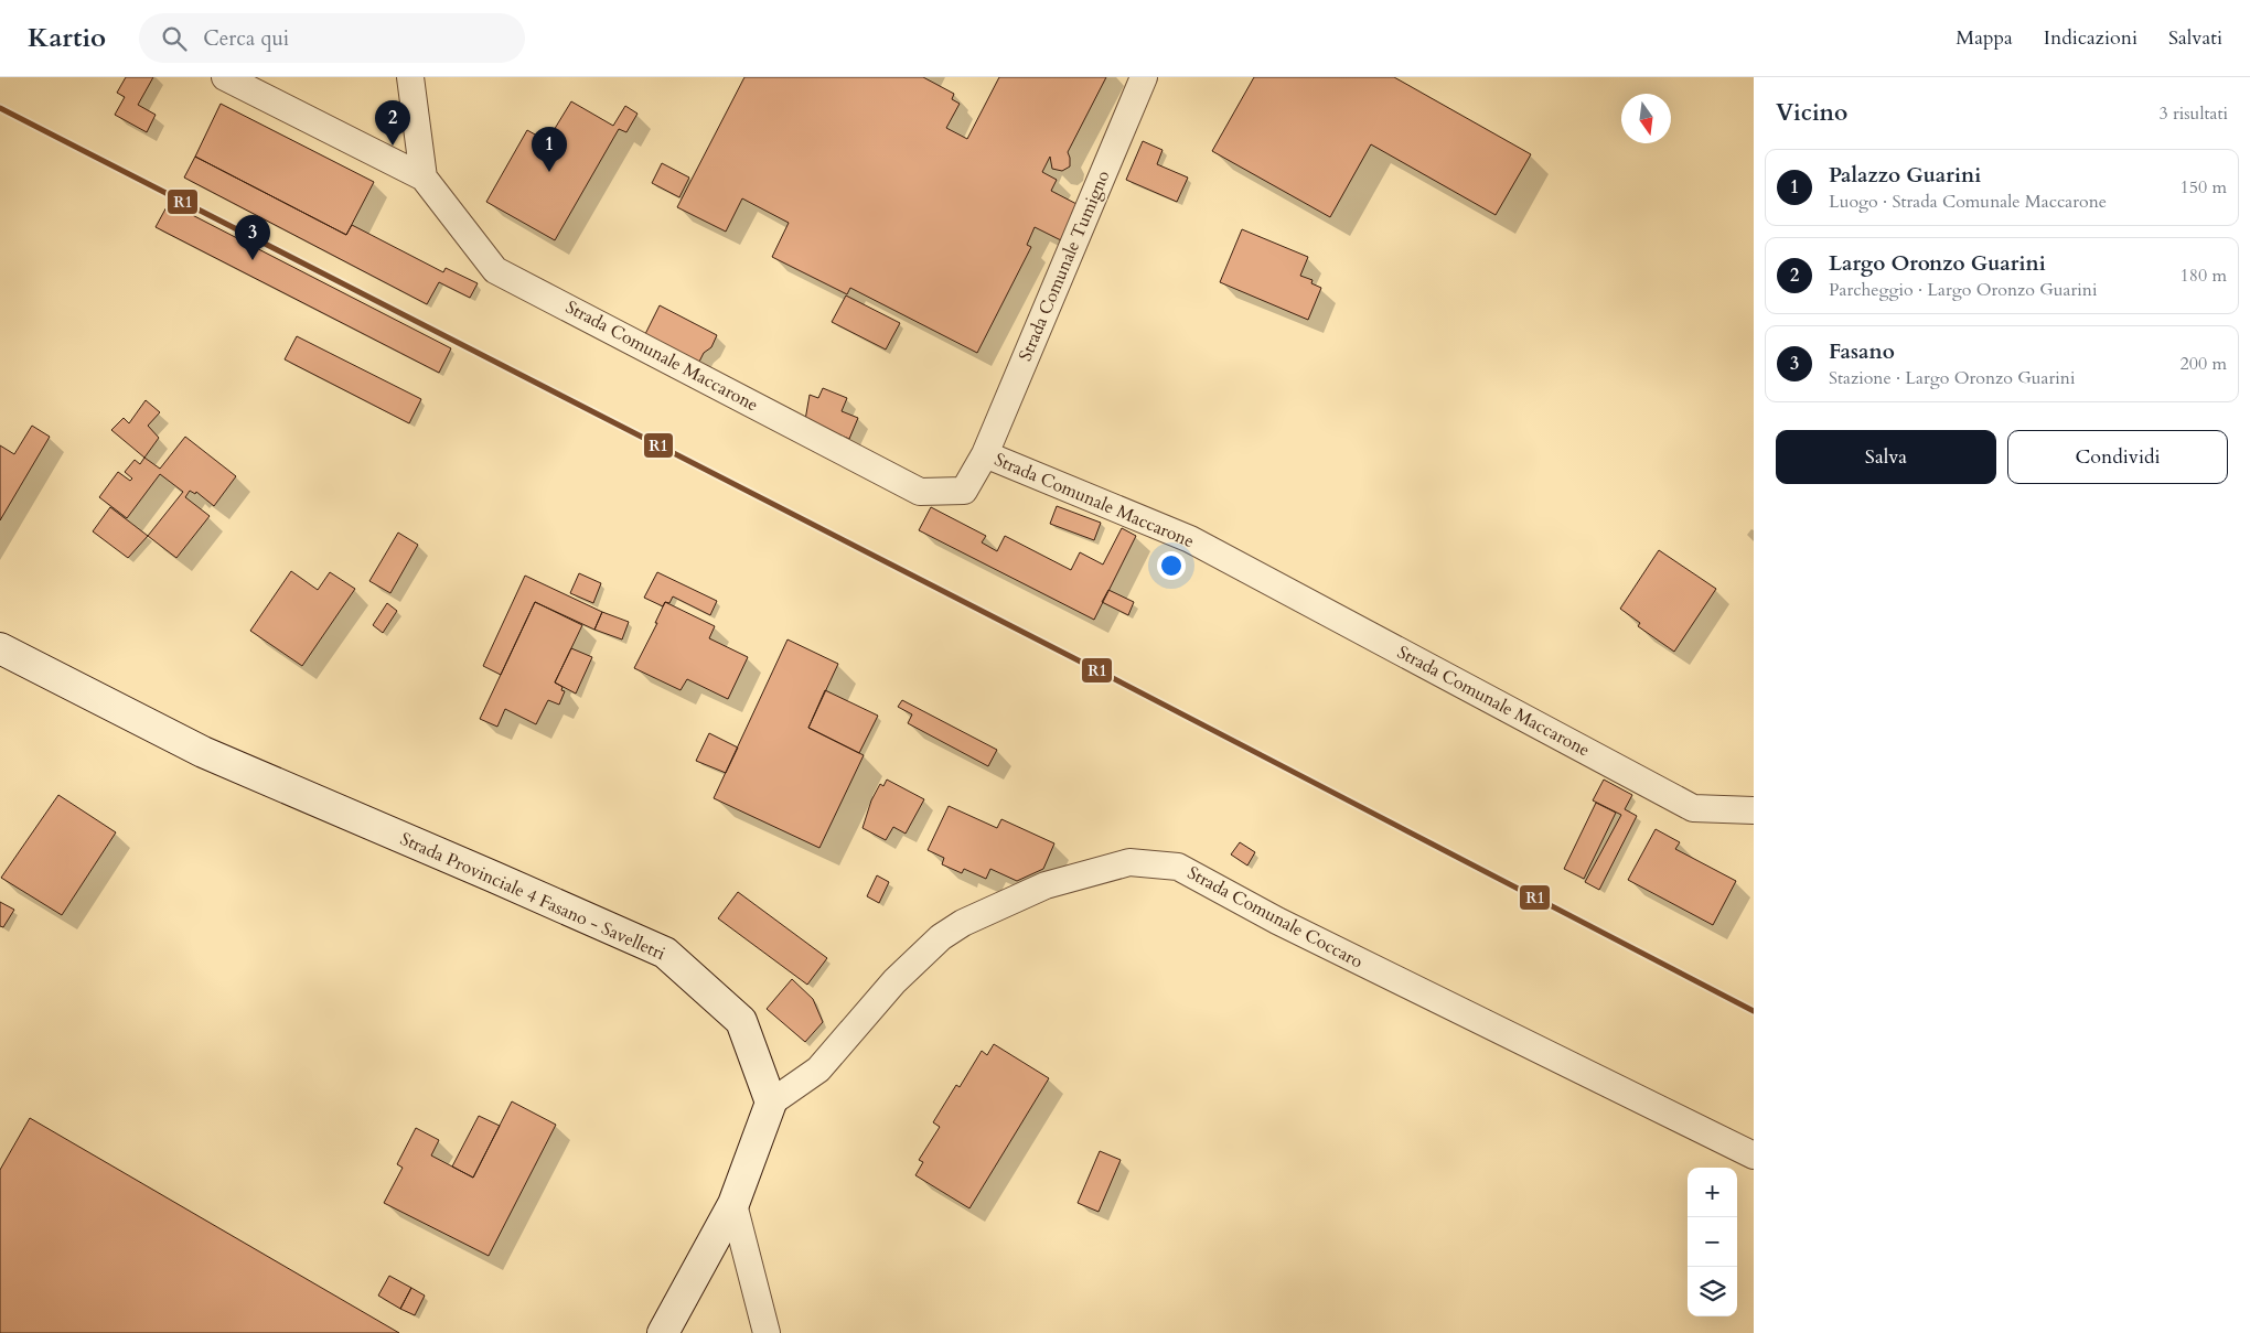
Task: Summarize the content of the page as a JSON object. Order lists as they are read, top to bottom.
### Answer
{
  "streets": {
    "street": [
      "Strada Comunale Tumigno",
      "Strada Comunale Maccarone",
      "Strada Provinciale 4 Fasano - Savelletri",
      "Strada Comunale Coccaro"
    ]
  },
  "crossings": [
    ["Strada Comunale Tumigno", "Strada Comunale Maccarone"],
    ["Strada Provinciale 4 Fasano - Savelletri", "Strada Comunale Coccaro"]
  ],
  "lines": ["transit line R1"],
  "north": "bottom",
  "page": {
    "header": "Kartio",
    "search": "Cerca qui",
    "nav": ["Mappa", "Indicazioni", "Salvati"],
    "heading": ["Vicino", "3 risultati"],
    "pins": ["2", "1", "3"],
    "list": [
      {
        "mark": "1",
        "name": "Palazzo Guarini",
        "note": "Luogo · Strada Comunale Maccarone",
        "value": "150 m"
      },
      {
        "mark": "2",
        "name": "Largo Oronzo Guarini",
        "note": "Parcheggio · Largo Oronzo Guarini",
        "value": "180 m"
      },
      {
        "mark": "3",
        "name": "Fasano",
        "note": "Stazione · Largo Oronzo Guarini",
        "value": "200 m"
      }
    ],
    "buttons": ["Salva", "Condividi"],
    "map_buttons": ["+", "−"]
  }
}
